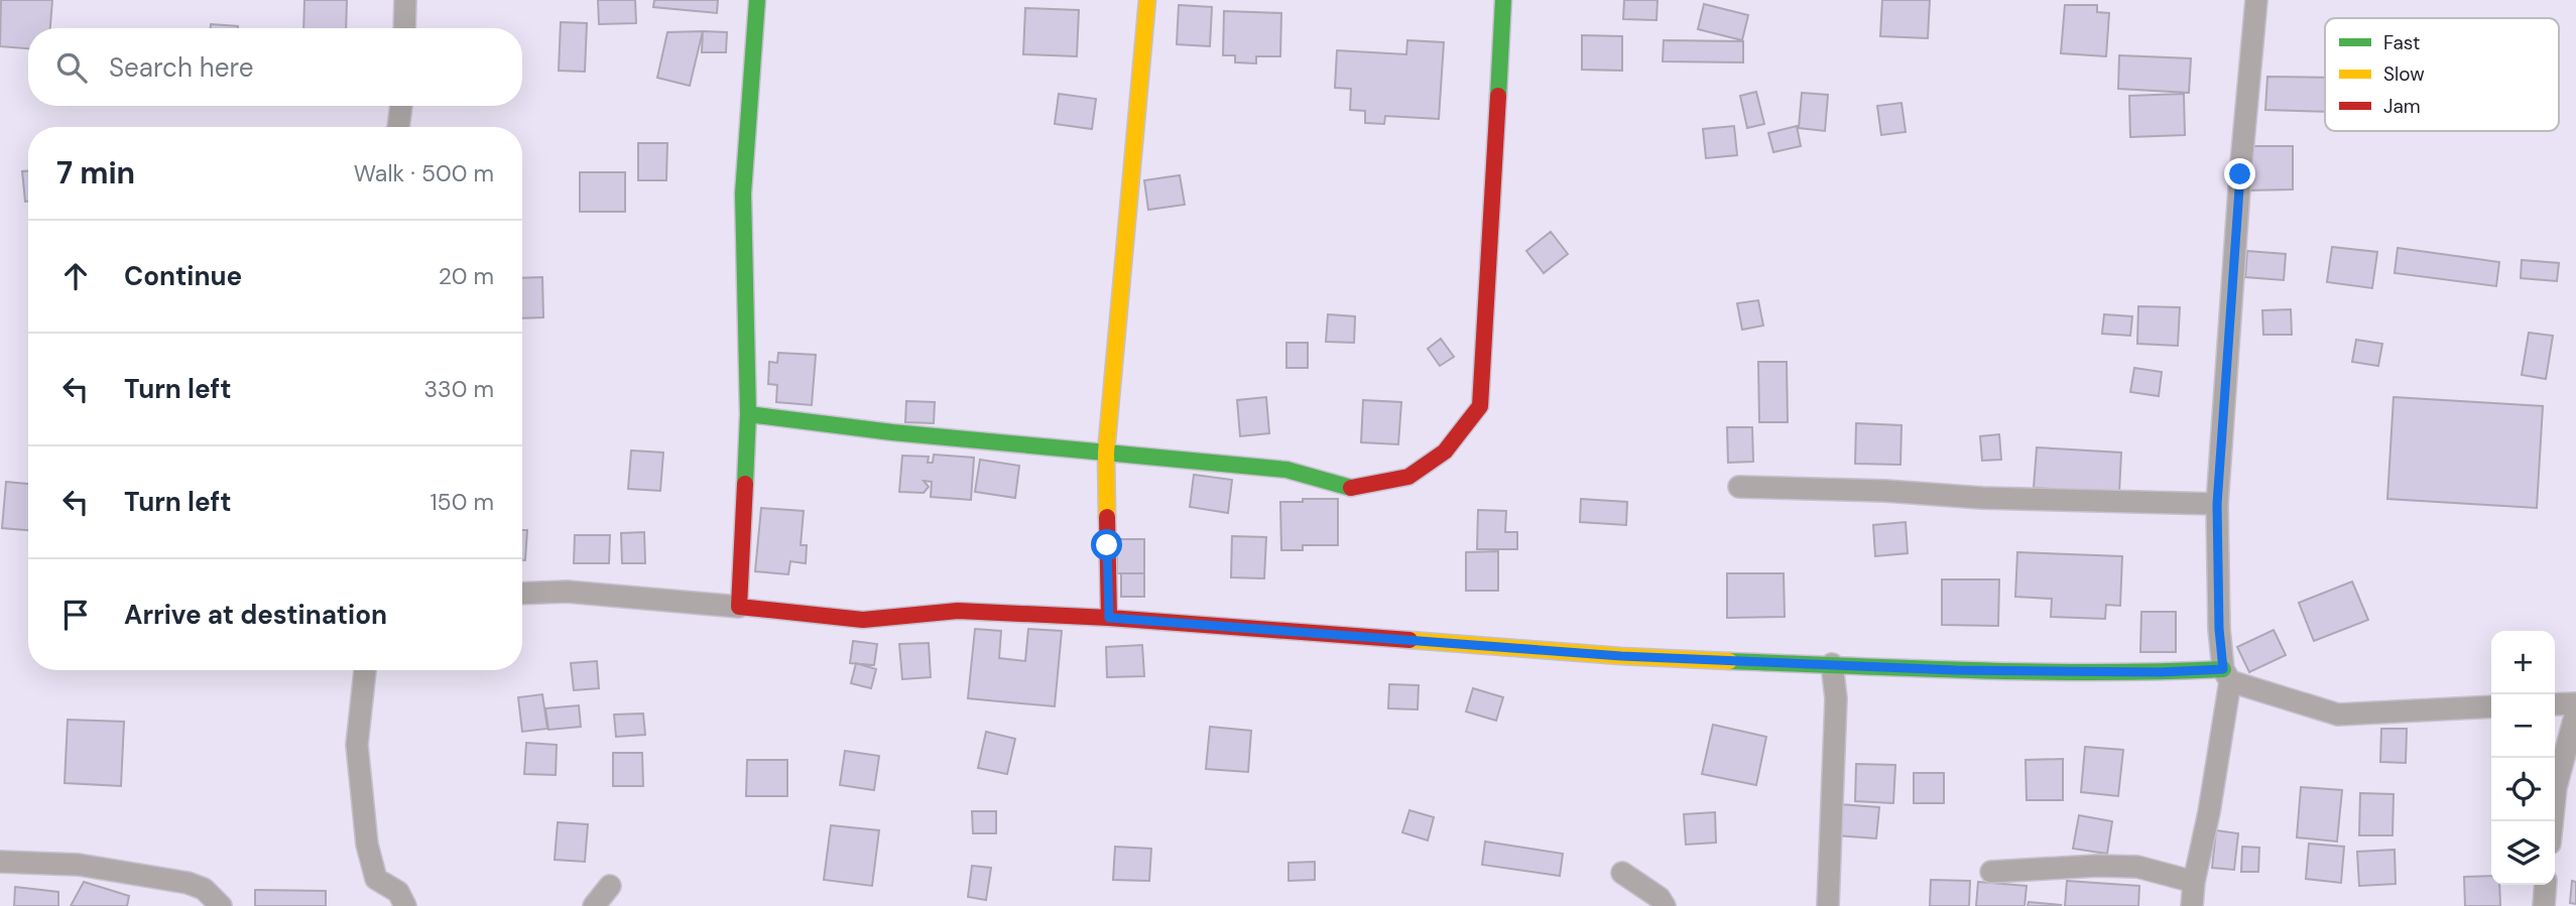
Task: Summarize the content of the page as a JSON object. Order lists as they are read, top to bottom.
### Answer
{
  "legend": ["Fast", "Slow", "Jam"],
  "page": {
    "search": "Search here",
    "heading": ["7 min", "Walk · 500 m"],
    "list": [
      ["Continue", "20 m"],
      ["Turn left", "330 m"],
      ["Turn left", "150 m"],
      "Arrive at destination"
    ],
    "map_buttons": ["+", "−"]
  }
}
